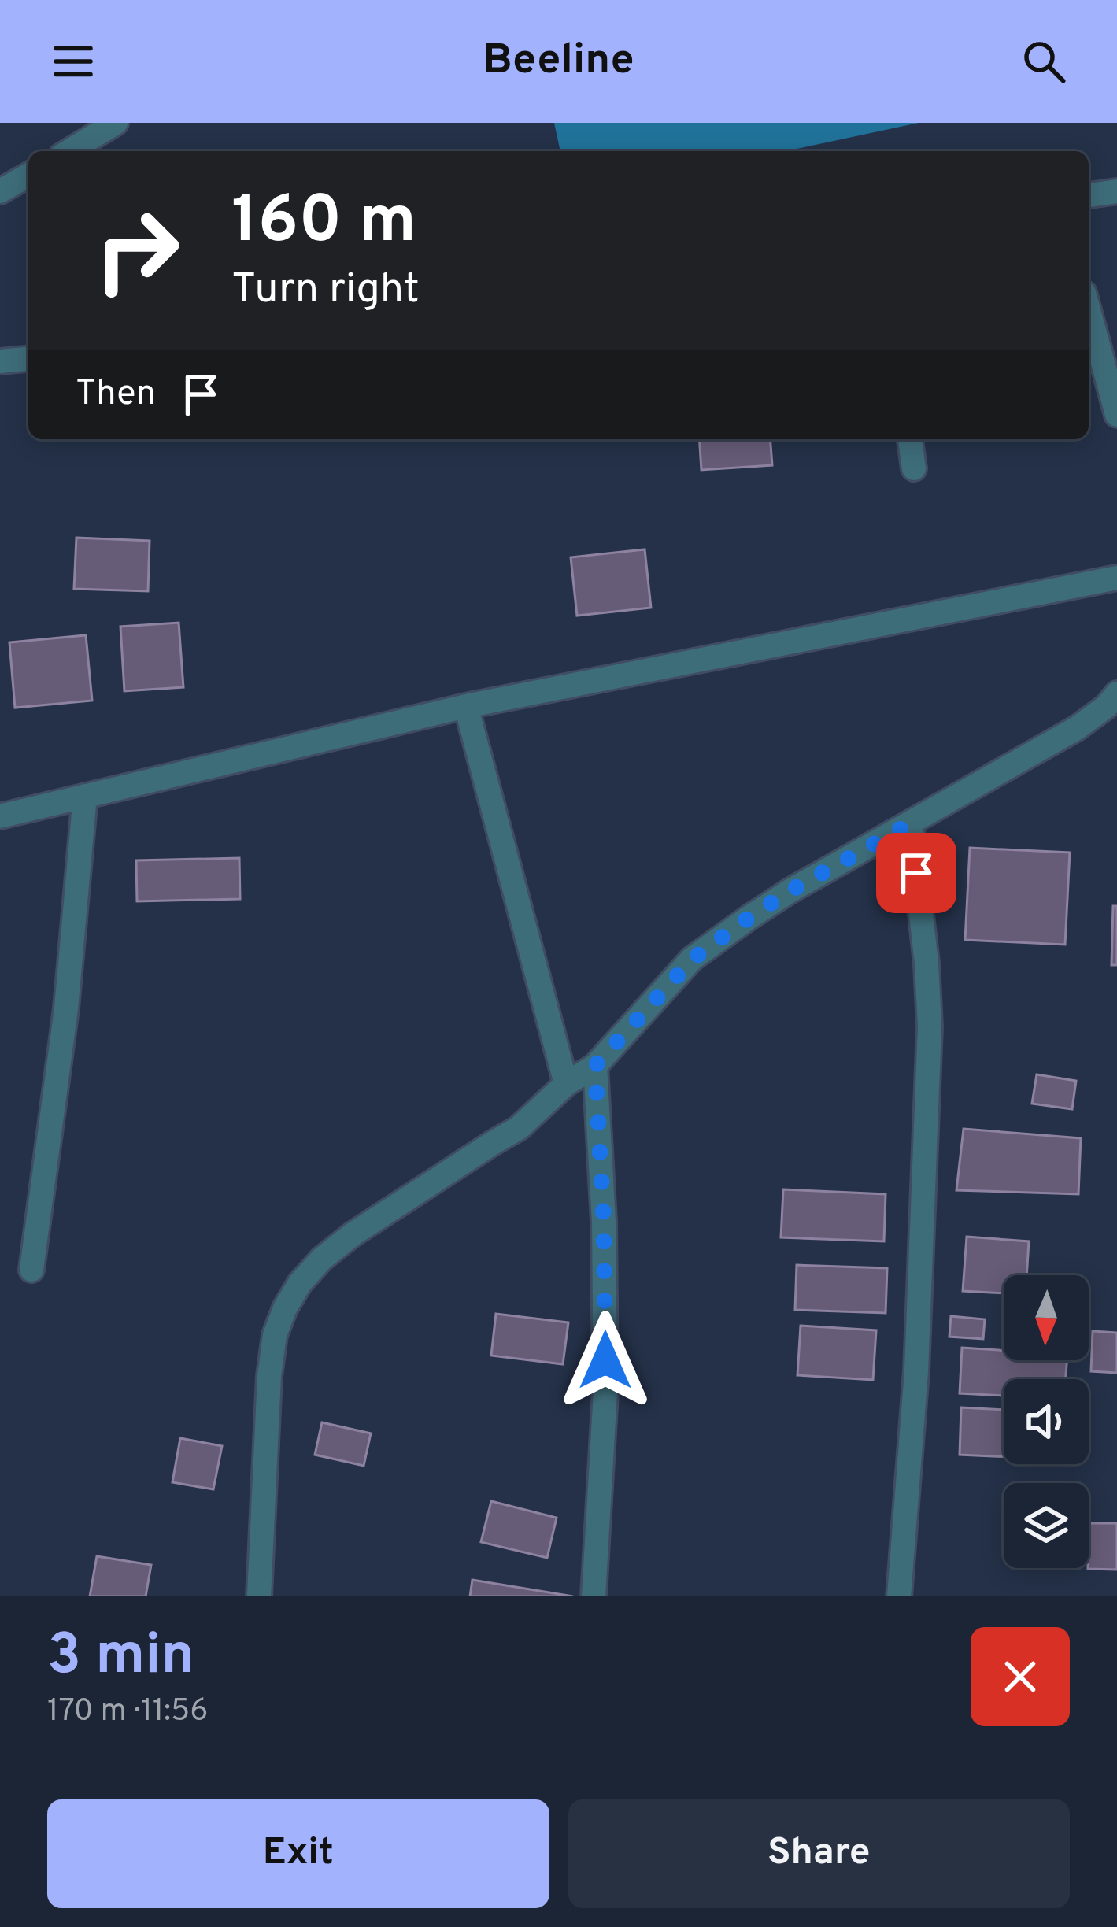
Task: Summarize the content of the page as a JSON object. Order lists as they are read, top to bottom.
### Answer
{
  "north": "bottom",
  "page": {
    "header": "Beeline",
    "turn": ["160 m", "Turn right"],
    "then": "Then",
    "heading": ["3 min", "170 m · 11:56"],
    "buttons": ["Exit", "Share"]
  }
}
